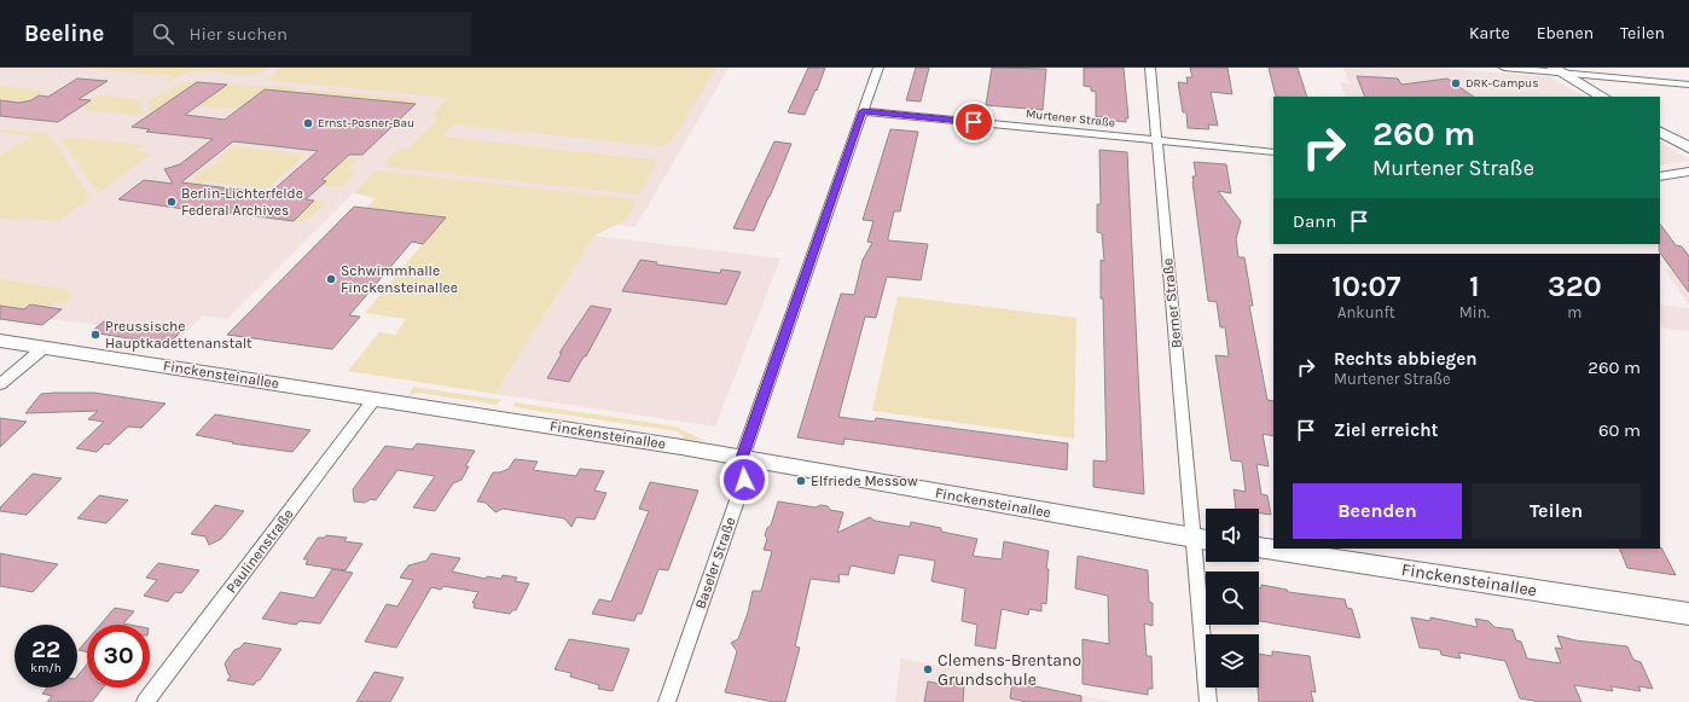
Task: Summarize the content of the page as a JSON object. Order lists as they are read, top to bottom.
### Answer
{
  "streets": {
    "street": [
      "Murtener Straße",
      "Berner Straße",
      "Finckensteinallee",
      "Paulinenstraße",
      "Baseler Straße"
    ]
  },
  "crossings": [
    ["Murtener Straße", "Berner Straße"],
    ["Murtener Straße", "Baseler Straße"],
    ["Berner Straße", "Finckensteinallee"],
    ["Finckensteinallee", "Paulinenstraße"],
    ["Finckensteinallee", "Baseler Straße"]
  ],
  "places": [
    "DRK-Campus",
    "Ernst-Posner-Bau",
    "Berlin-Lichterfelde Federal Archives",
    "Schwimmhalle Finckensteinallee",
    "Preussische Hauptkadettenanstalt",
    "Elfriede Messow",
    "Clemens-Brentano Grundschule"
  ],
  "page": {
    "header": "Beeline",
    "search": "Hier suchen",
    "nav": ["Karte", "Ebenen", "Teilen"],
    "turn": ["260 m", "Murtener Straße"],
    "then": "Dann",
    "eta": [
      "10:07",
      "Ankunft",
      "1",
      "Min.",
      "320",
      "m"
    ],
    "list": [
      {
        "name": "Rechts abbiegen",
        "note": "Murtener Straße",
        "value": "260 m"
      },
      {
        "name": "Ziel erreicht",
        "value": "60 m"
      }
    ],
    "buttons": ["Beenden", "Teilen"],
    "speed": "22 km/h",
    "limit": "30"
  }
}
